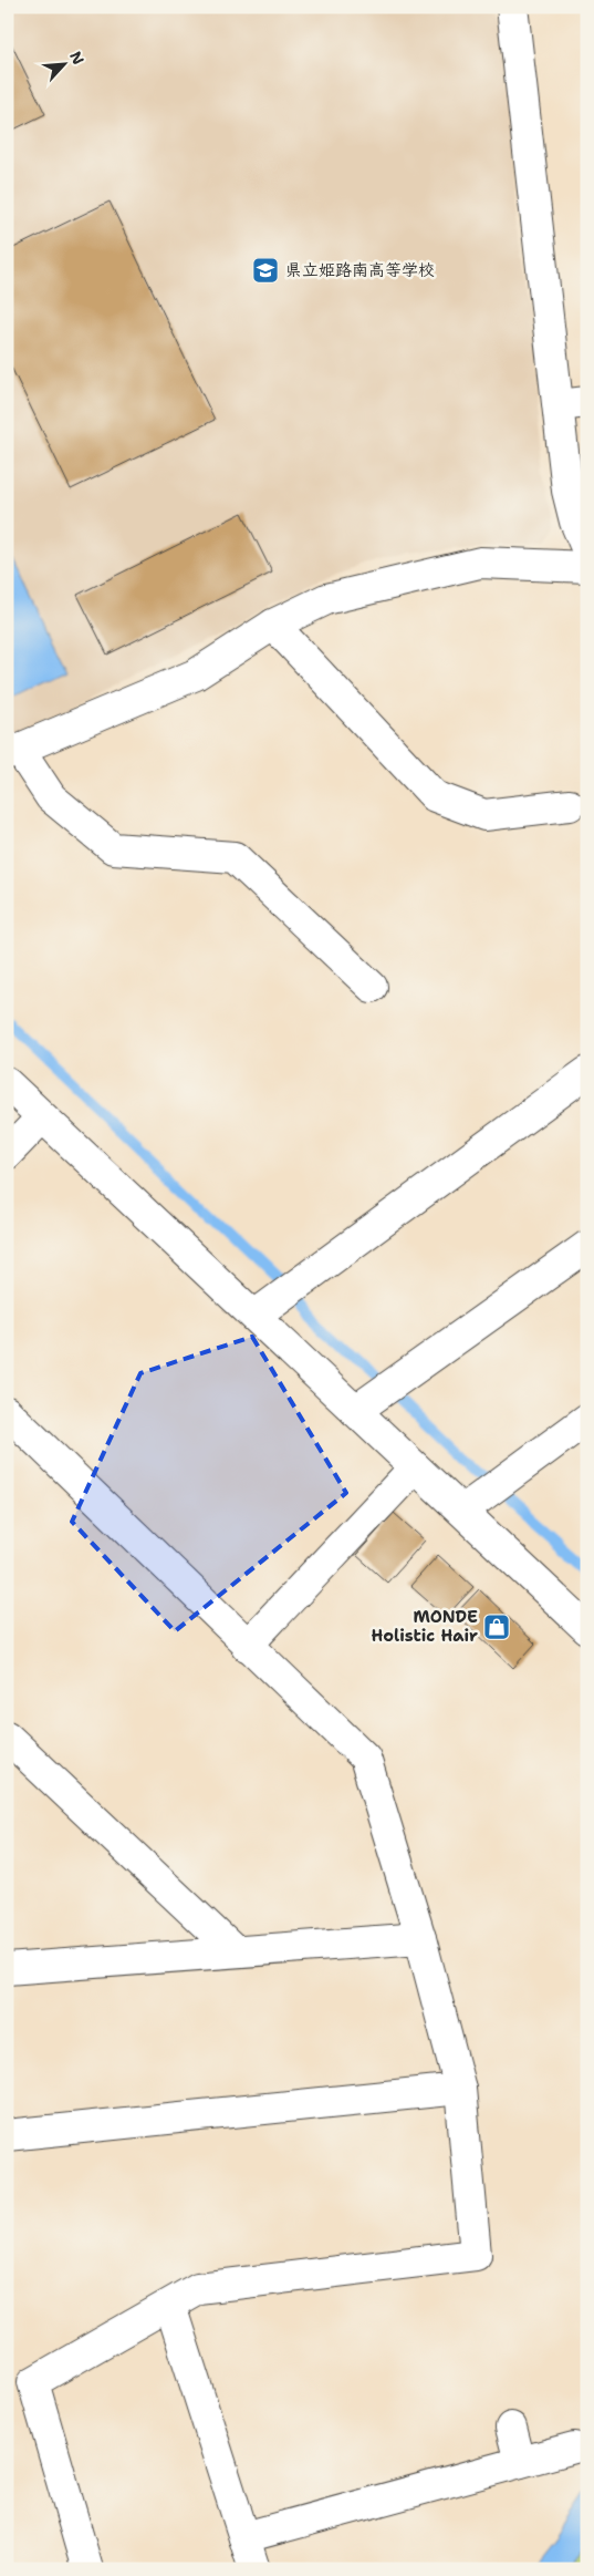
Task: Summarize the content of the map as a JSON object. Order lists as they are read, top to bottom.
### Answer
{
  "places": {
    "school or university": ["県立姫路南高等学校"],
    "shop": ["MONDE Holistic Hair"]
  },
  "north": "top right"
}
